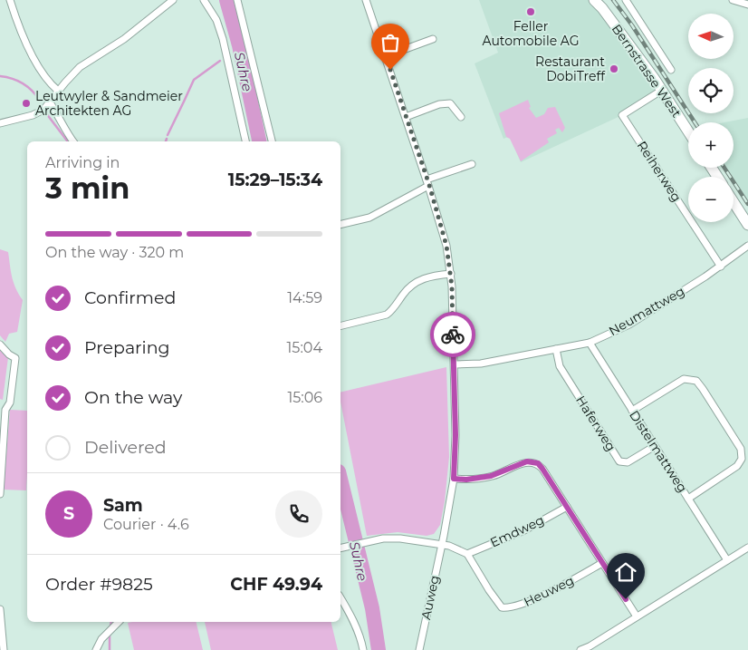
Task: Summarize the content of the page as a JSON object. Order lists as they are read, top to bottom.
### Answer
{
  "streets": {
    "main road": ["Bernstrasse West"],
    "street": [
      "Reiherweg",
      "Neumattweg",
      "Haferweg",
      "Distelmattweg",
      "Emdweg",
      "Heuweg",
      "Auweg"
    ]
  },
  "crossings": [
    ["Bernstrasse West", "Reiherweg"],
    ["Reiherweg", "Neumattweg"],
    ["Neumattweg", "Haferweg"],
    ["Neumattweg", "Distelmattweg"],
    ["Neumattweg", "Auweg"],
    ["Haferweg", "Distelmattweg"],
    ["Emdweg", "Heuweg"]
  ],
  "water": ["Suhre"],
  "places": ["Feller Automobile AG", "Restaurant DobiTreff", "Leutwyler & Sandmeier Architekten AG"],
  "north": "left",
  "page": {
    "map_buttons": ["+", "−"],
    "heading": ["3 min", "Arriving in", "15:29–15:34"],
    "panel": [
      "Sam",
      "Courier · 4.6",
      "Order #9825",
      "CHF 49.94"
    ],
    "bar": "On the way · 320 m",
    "list": [
      ["Confirmed", "14:59"],
      ["Preparing", "15:04"],
      ["On the way", "15:06"],
      "Delivered"
    ],
    "round": "S"
  }
}
